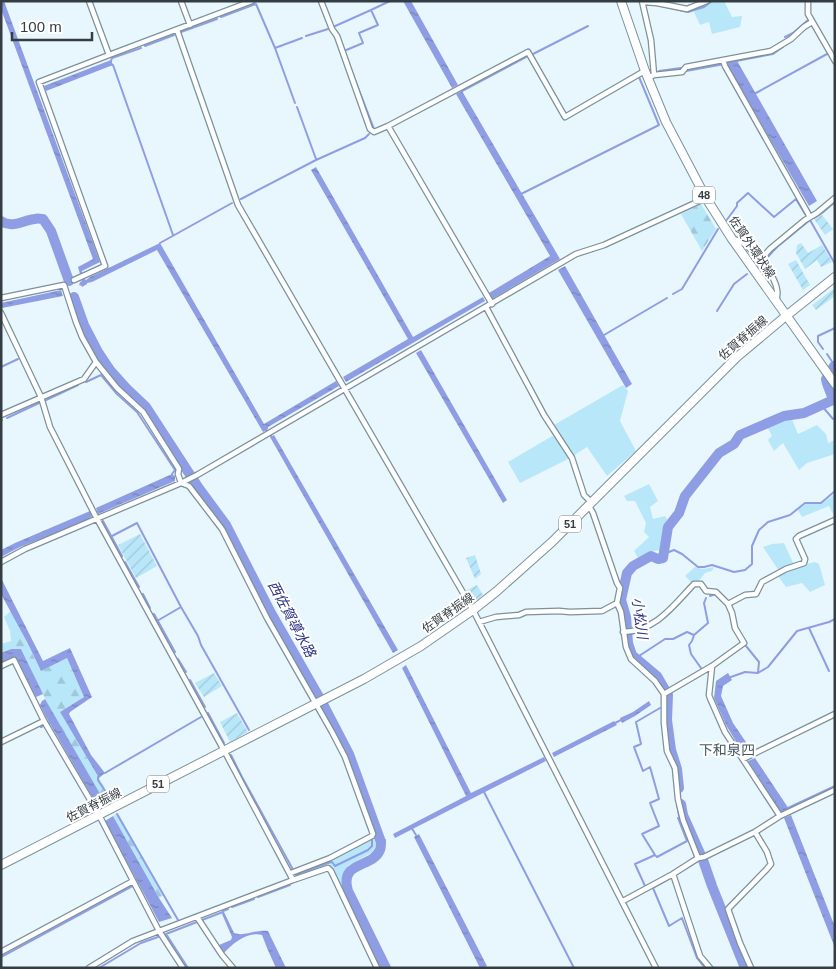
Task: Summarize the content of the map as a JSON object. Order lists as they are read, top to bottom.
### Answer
{
  "streets": {
    "main road": [
      "48",
      "佐賀外環状線",
      "佐賀脊振線",
      "51"
    ]
  },
  "crossings": [
    ["佐賀外環状線", "佐賀脊振線"]
  ],
  "districts": ["下和泉四"],
  "water": ["小松川", "西佐賀導水路"],
  "scale_bar": "100 m"
}
